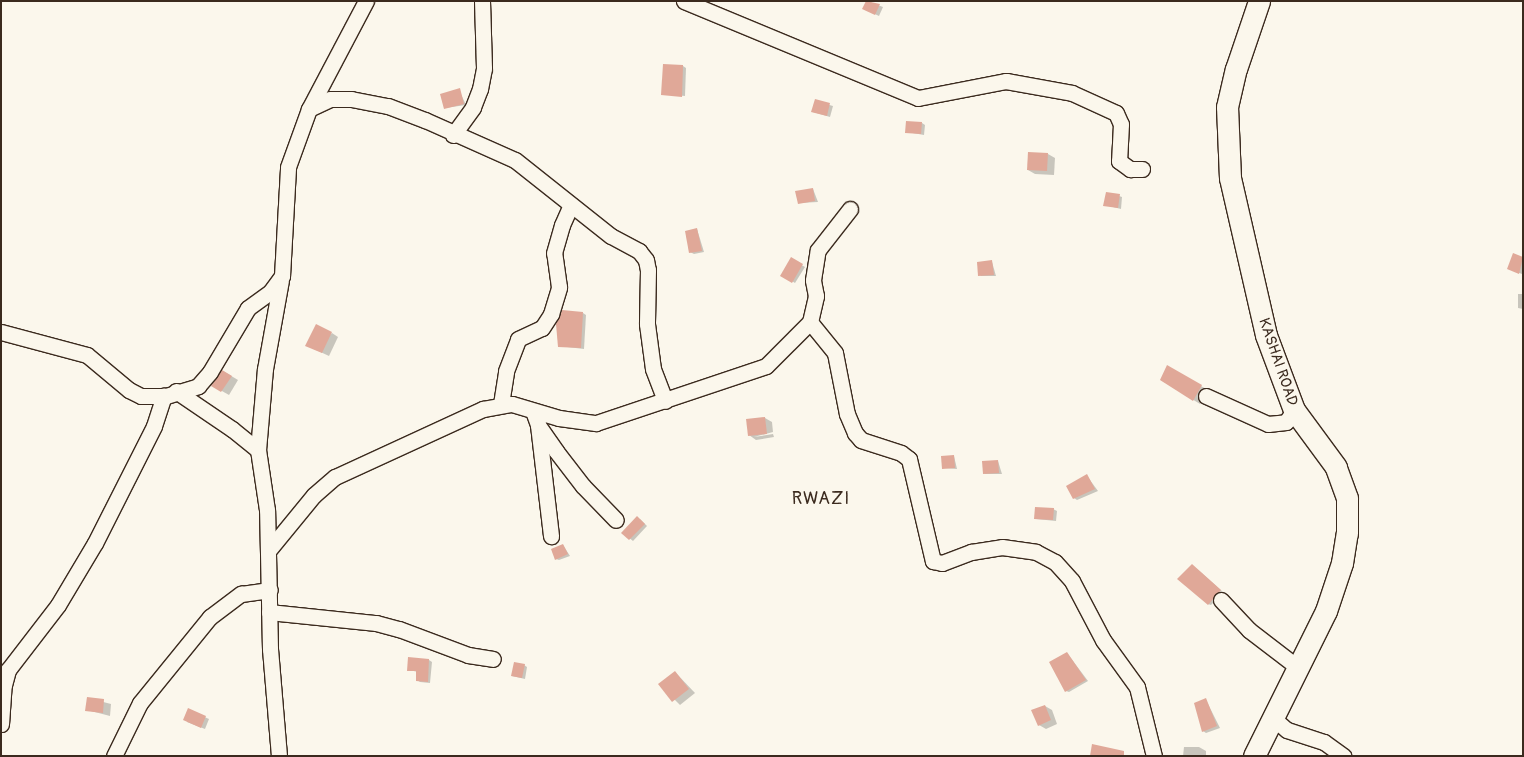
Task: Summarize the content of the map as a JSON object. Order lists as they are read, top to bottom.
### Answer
{
  "streets": {
    "street": ["KASHAI ROAD"]
  },
  "districts": ["RWAZI"]
}
